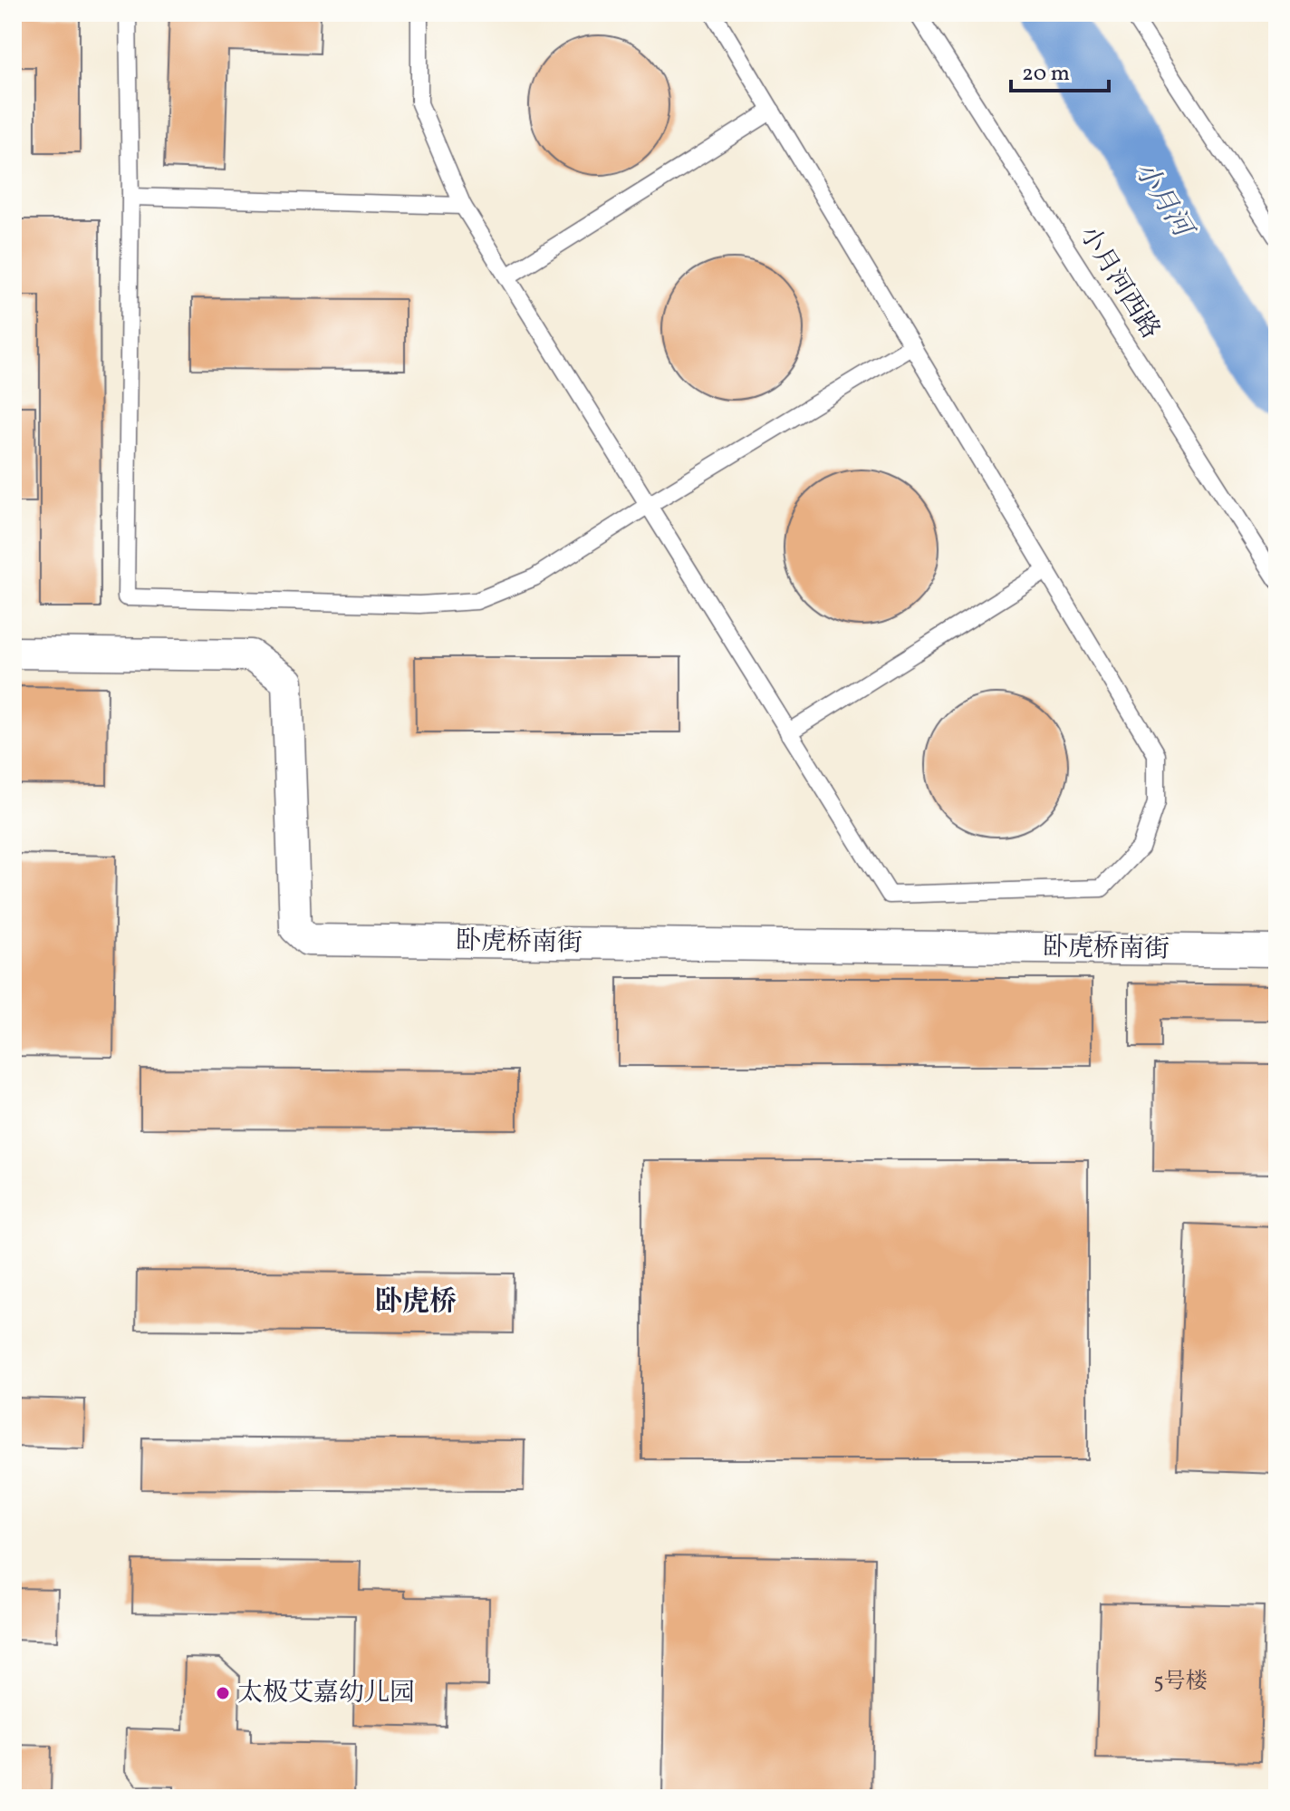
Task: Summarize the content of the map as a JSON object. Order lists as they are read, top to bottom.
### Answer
{
  "streets": {
    "street": ["卧虎桥南街"],
    "lane": ["小月河西路"]
  },
  "districts": ["卧虎桥"],
  "water": ["小月河"],
  "places": ["太极艾嘉幼儿园"],
  "house_numbers": ["5号楼"],
  "scale_bar": "20 m"
}
